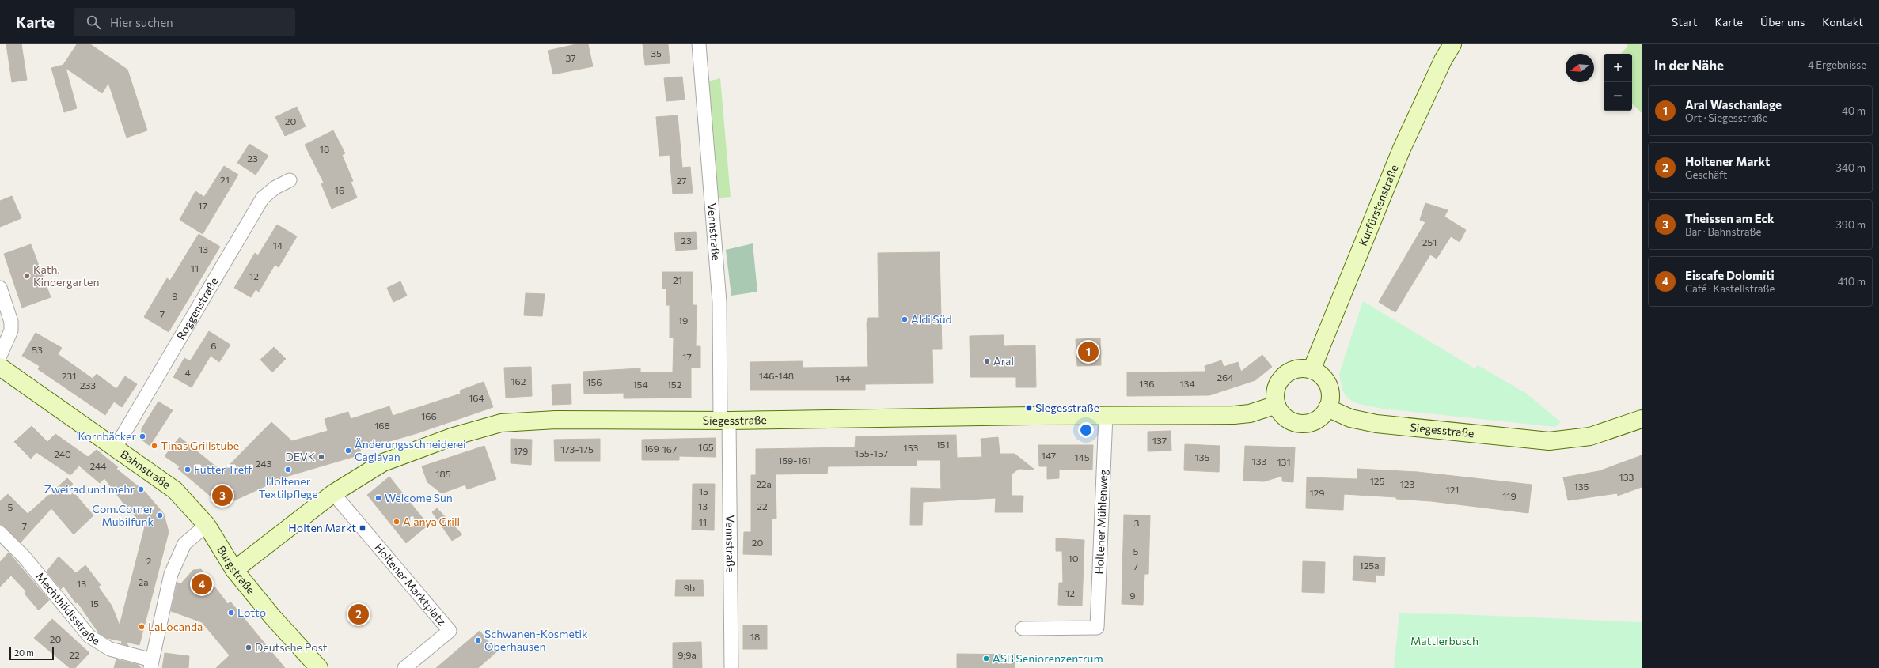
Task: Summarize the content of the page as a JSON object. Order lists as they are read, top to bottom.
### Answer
{
  "streets": {
    "main road": [
      "Kurfürstenstraße",
      "Siegesstraße",
      "Bahnstraße",
      "Burgstraße"
    ],
    "street": [
      "Vennstraße",
      "Roggenstraße",
      "Holtener Mühlenweg",
      "Holtener Marktplatz",
      "Mechthildisstraße"
    ]
  },
  "crossings": [
    ["Kurfürstenstraße", "Siegesstraße"],
    ["Vennstraße", "Siegesstraße"],
    ["Roggenstraße", "Bahnstraße"],
    ["Siegesstraße", "Holtener Mühlenweg"],
    ["Siegesstraße", "Burgstraße"],
    ["Siegesstraße", "Holtener Marktplatz"],
    ["Bahnstraße", "Burgstraße"]
  ],
  "parks": ["Mattlerbusch"],
  "places": {
    "other": [
      "Kath. Kindergarten",
      "Aldi Süd",
      "Aral",
      "Kornbäcker",
      "Tinas Grillstube",
      "Änderungsschneiderei Caglayan",
      "DEVK",
      "Futter Treff",
      "Holtener Textilpflege",
      "Zweirad und mehr",
      "Welcome Sun",
      "Com.Corner Mubilfunk",
      "Alanya Grill",
      "Lotto",
      "LaLocanda",
      "Schwanen-Kosmetik Oberhausen",
      "Deutsche Post",
      "ASB Seniorenzentrum"
    ],
    "transit": ["Siegesstraße", "Holten Markt"]
  },
  "house_numbers": [
    "35",
    "37",
    "20",
    "18",
    "23",
    "21",
    "27",
    "16",
    "17",
    "23",
    "251",
    "14",
    "13",
    "11",
    "12",
    "21",
    "9",
    "7",
    "19",
    "6",
    "53",
    "17",
    "4",
    "231",
    "146-148",
    "264",
    "144",
    "162",
    "156",
    "136",
    "134",
    "154",
    "152",
    "233",
    "164",
    "166",
    "168",
    "137",
    "151",
    "165",
    "153",
    "169",
    "173-175",
    "167",
    "179",
    "155-157",
    "240",
    "147",
    "145",
    "135",
    "159-161",
    "133",
    "131",
    "243",
    "244",
    "185",
    "133",
    "125",
    "22a",
    "123",
    "135",
    "121",
    "15",
    "129",
    "119",
    "13",
    "22",
    "5",
    "11",
    "3",
    "7",
    "20",
    "5",
    "10",
    "2",
    "125a",
    "7",
    "2a",
    "13",
    "9b",
    "12",
    "9",
    "15",
    "18",
    "20",
    "22",
    "9;9a"
  ],
  "scale_bar": "20 m",
  "north": "left",
  "page": {
    "header": "Karte",
    "search": "Hier suchen",
    "nav": [
      "Start",
      "Karte",
      "Über uns",
      "Kontakt"
    ],
    "heading": ["In der Nähe", "4 Ergebnisse"],
    "map_buttons": ["+", "−"],
    "list": [
      {
        "mark": "1",
        "name": "Aral Waschanlage",
        "note": "Ort · Siegesstraße",
        "value": "40 m"
      },
      {
        "mark": "2",
        "name": "Holtener Markt",
        "note": "Geschäft",
        "value": "340 m"
      },
      {
        "mark": "3",
        "name": "Theissen am Eck",
        "note": "Bar · Bahnstraße",
        "value": "390 m"
      },
      {
        "mark": "4",
        "name": "Eiscafe Dolomiti",
        "note": "Café · Kastellstraße",
        "value": "410 m"
      }
    ],
    "pins": [
      "1",
      "3",
      "4",
      "2"
    ],
    "scale": "20 m"
  }
}
